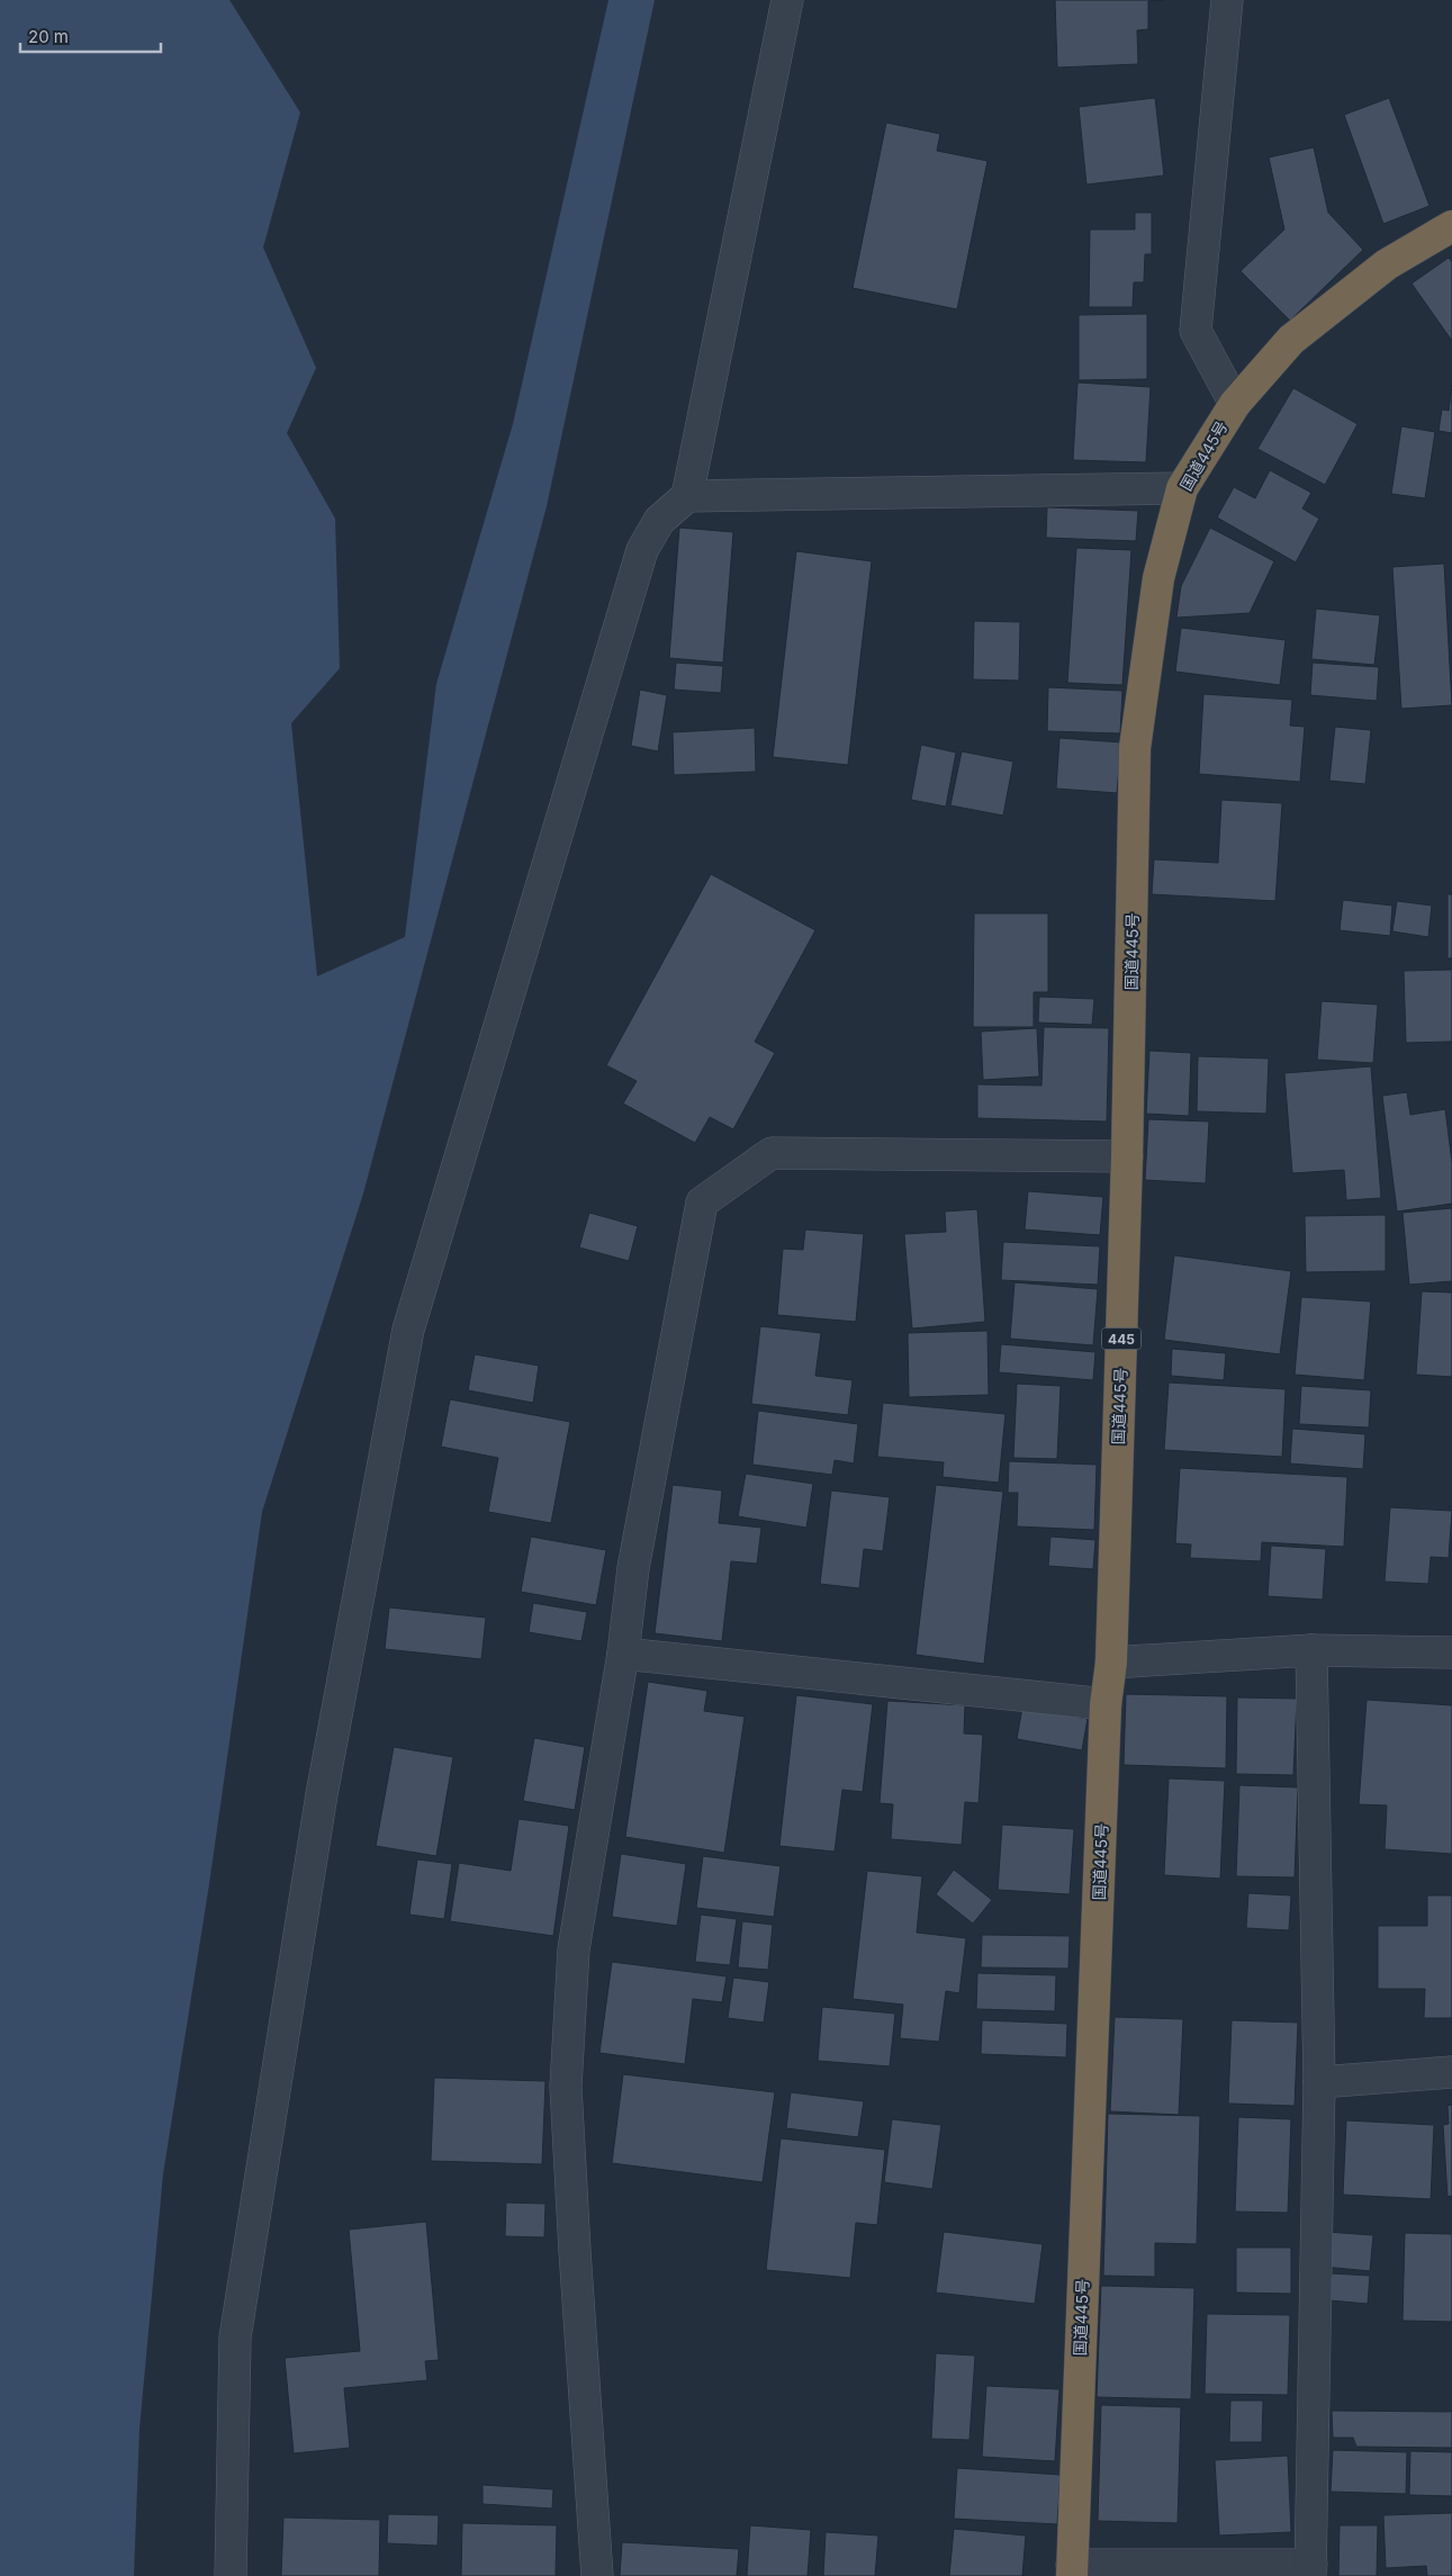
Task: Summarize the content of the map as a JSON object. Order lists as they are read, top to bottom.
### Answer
{
  "streets": {
    "highway": ["国道445号", "445"]
  },
  "scale_bar": "20 m"
}
